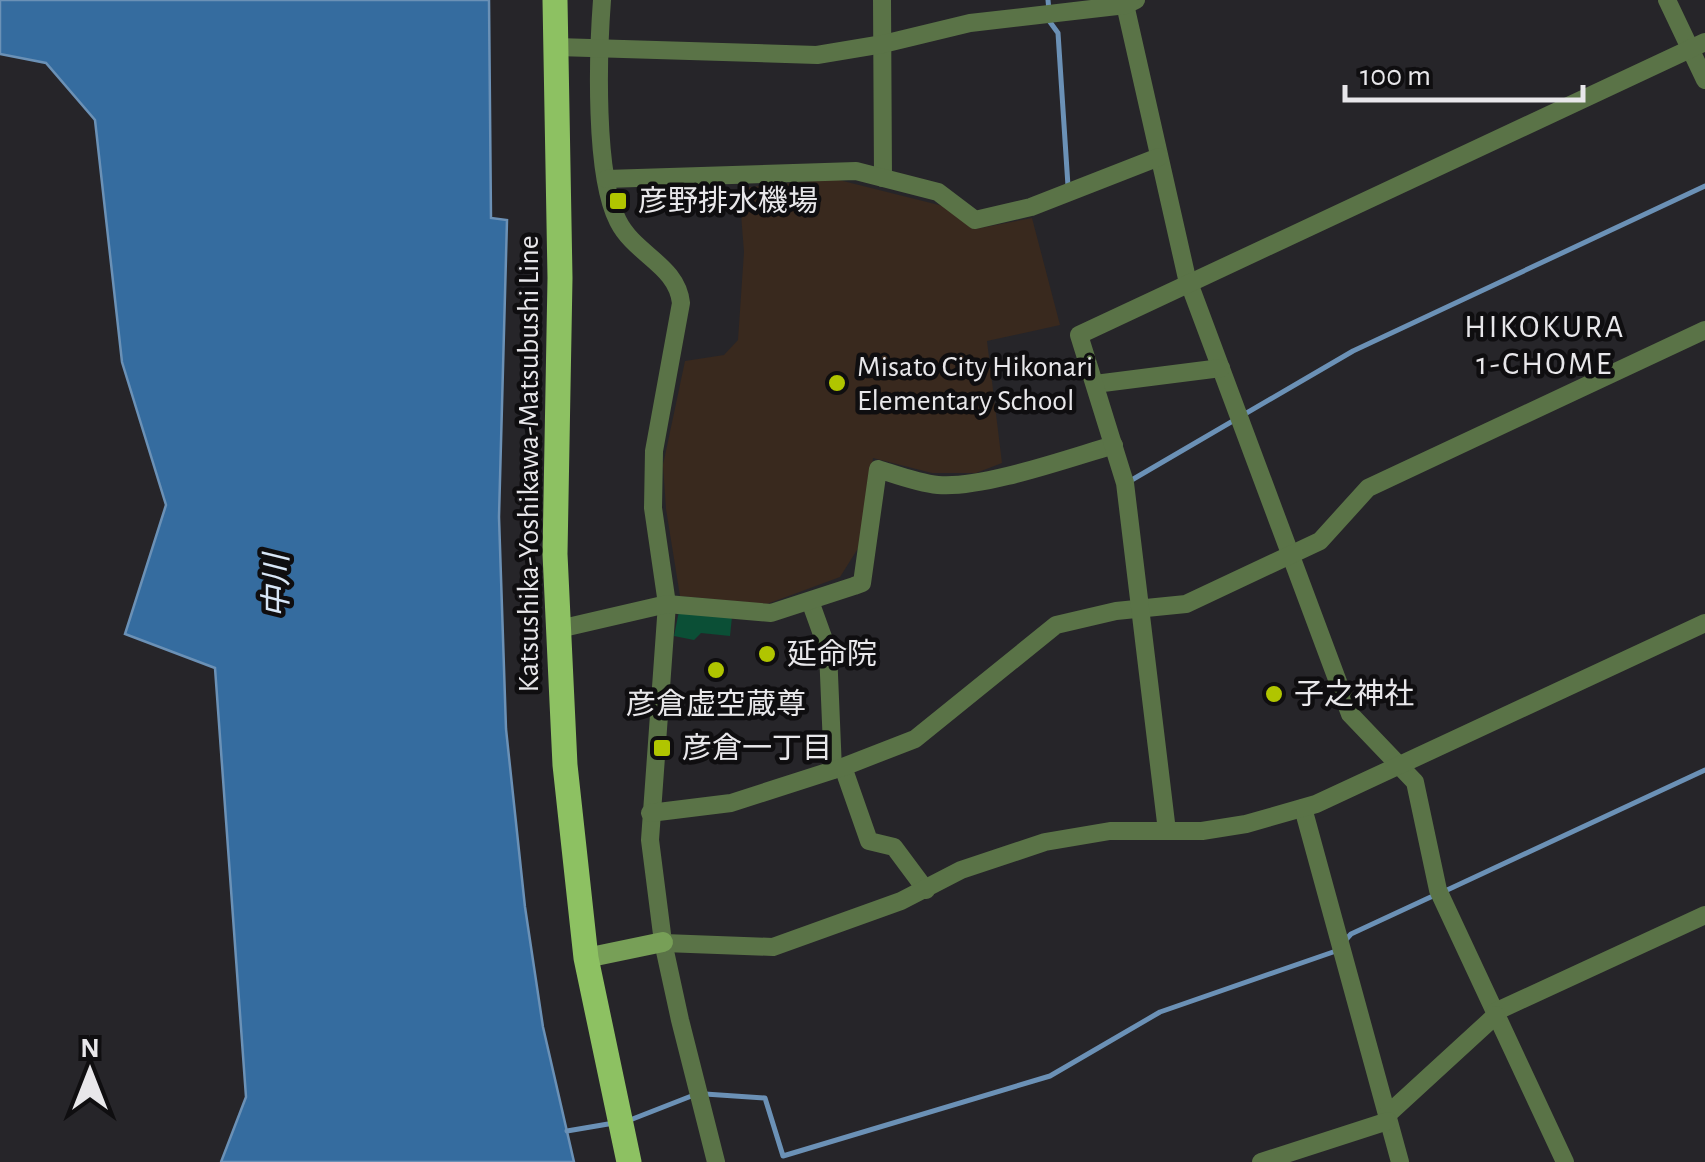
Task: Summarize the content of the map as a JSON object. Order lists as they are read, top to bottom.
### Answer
{
  "streets": {
    "main road": ["Katsushika-Yoshikawa-Matsubushi Line"]
  },
  "districts": ["HIKOKURA 1-CHOME"],
  "water": ["中川"],
  "places": {
    "transit": ["彦野排水機場", "彦倉一丁目"],
    "other": [
      "Misato City Hikonari Elementary School",
      "延命院",
      "彦倉虚空蔵尊",
      "子之神社"
    ]
  },
  "scale_bar": "100 m",
  "north": "top"
}
